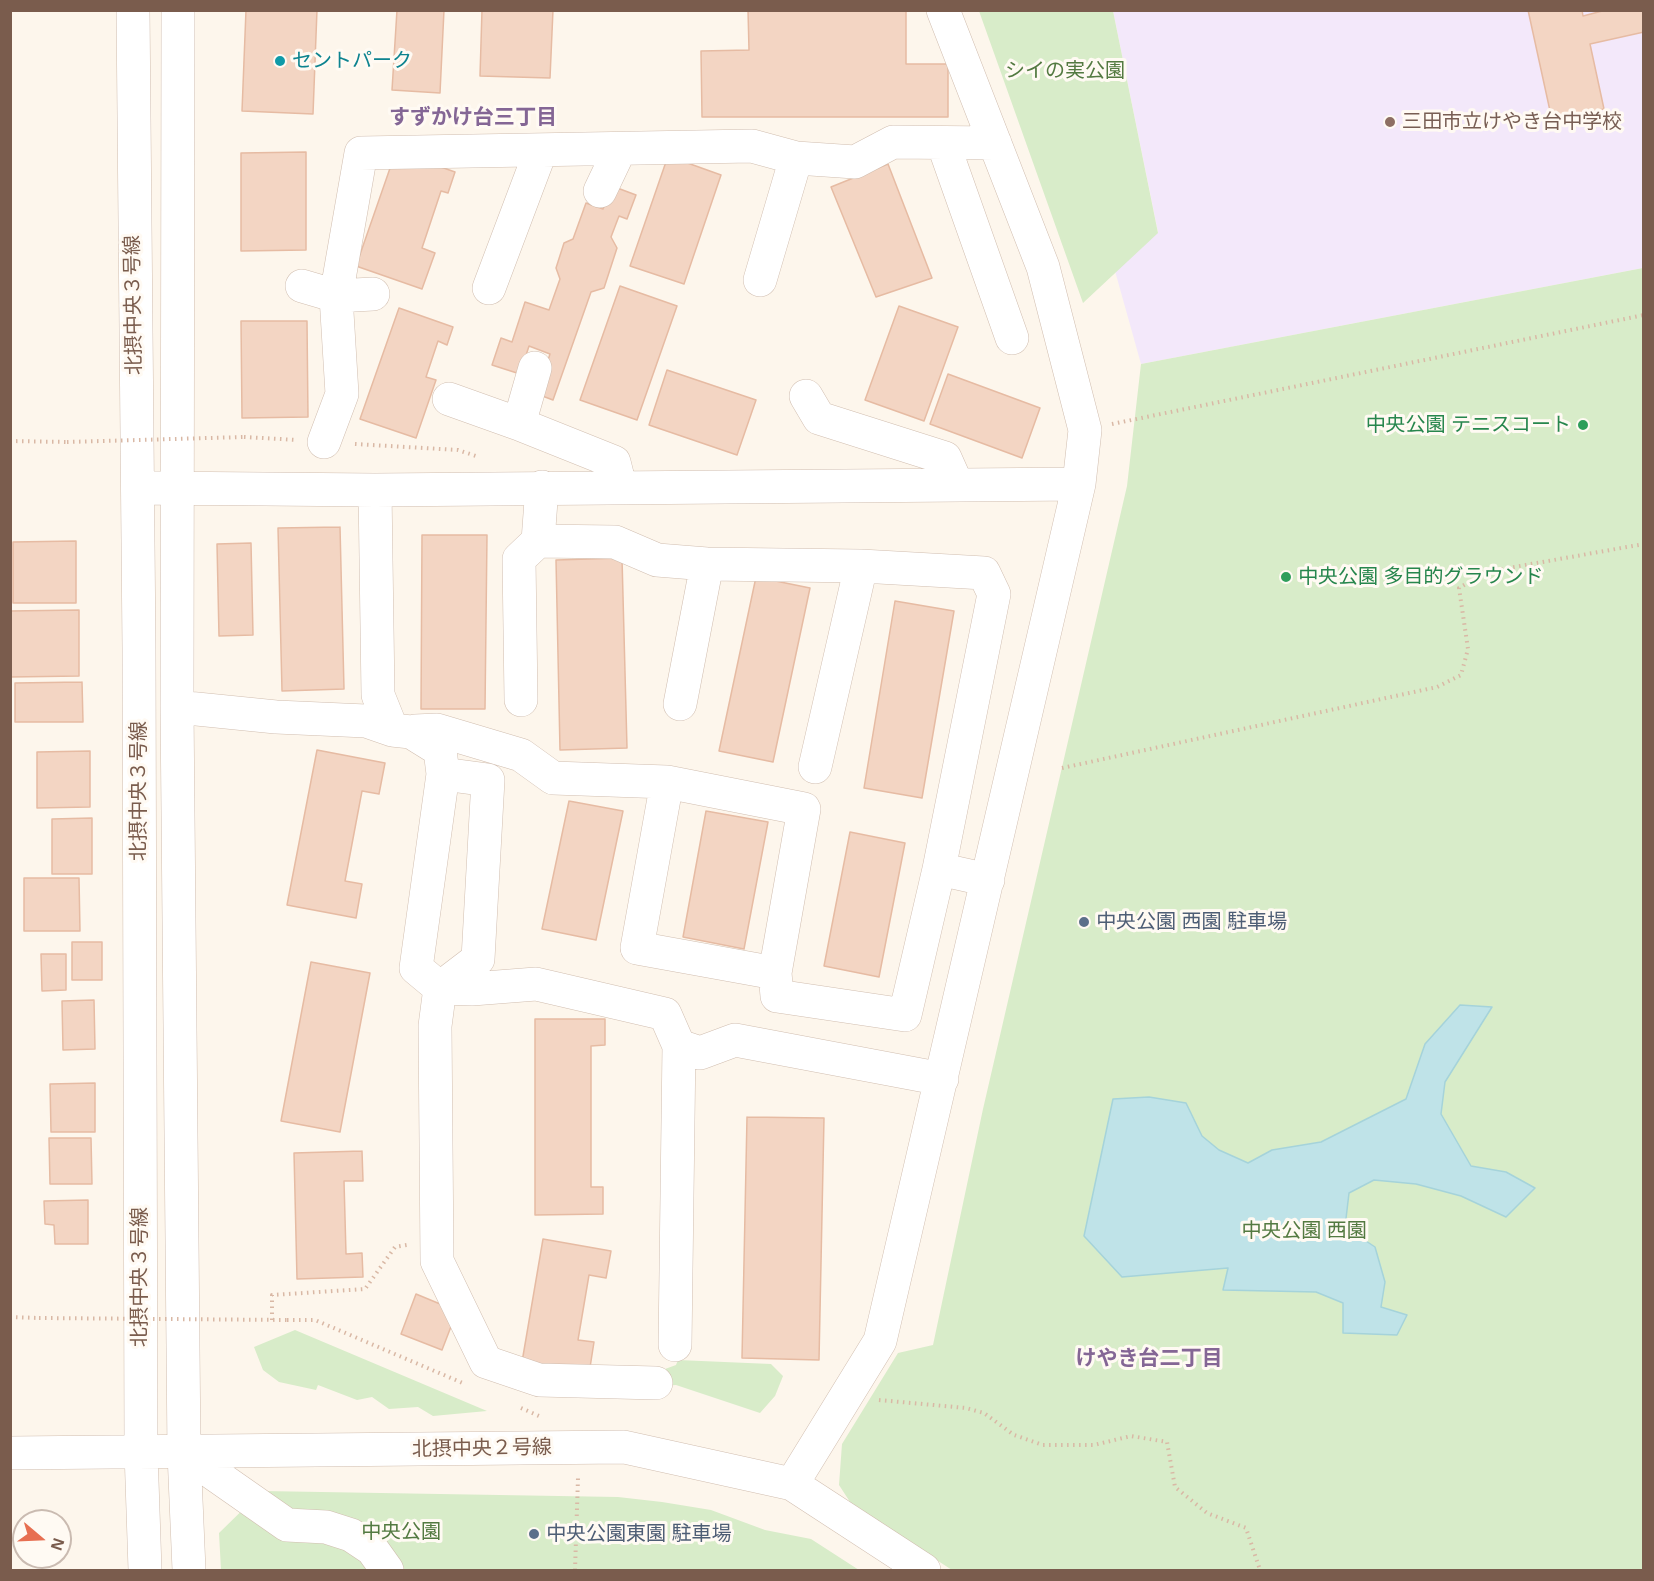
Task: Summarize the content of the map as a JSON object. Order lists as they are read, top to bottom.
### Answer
{
  "streets": {
    "street": ["北摂中央３号線", "北摂中央２号線"]
  },
  "crossings": [
    ["北摂中央３号線", "北摂中央２号線"]
  ],
  "districts": ["すずかけ台三丁目", "けやき台二丁目"],
  "parks": ["シイの実公園", "中央公園 西園", "中央公園"],
  "places": [
    "セントパーク",
    "三田市立けやき台中学校",
    "中央公園 テニスコート",
    "中央公園 多目的グラウンド",
    "中央公園 西園 駐車場",
    "中央公園東園 駐車場"
  ],
  "north": "right"
}
